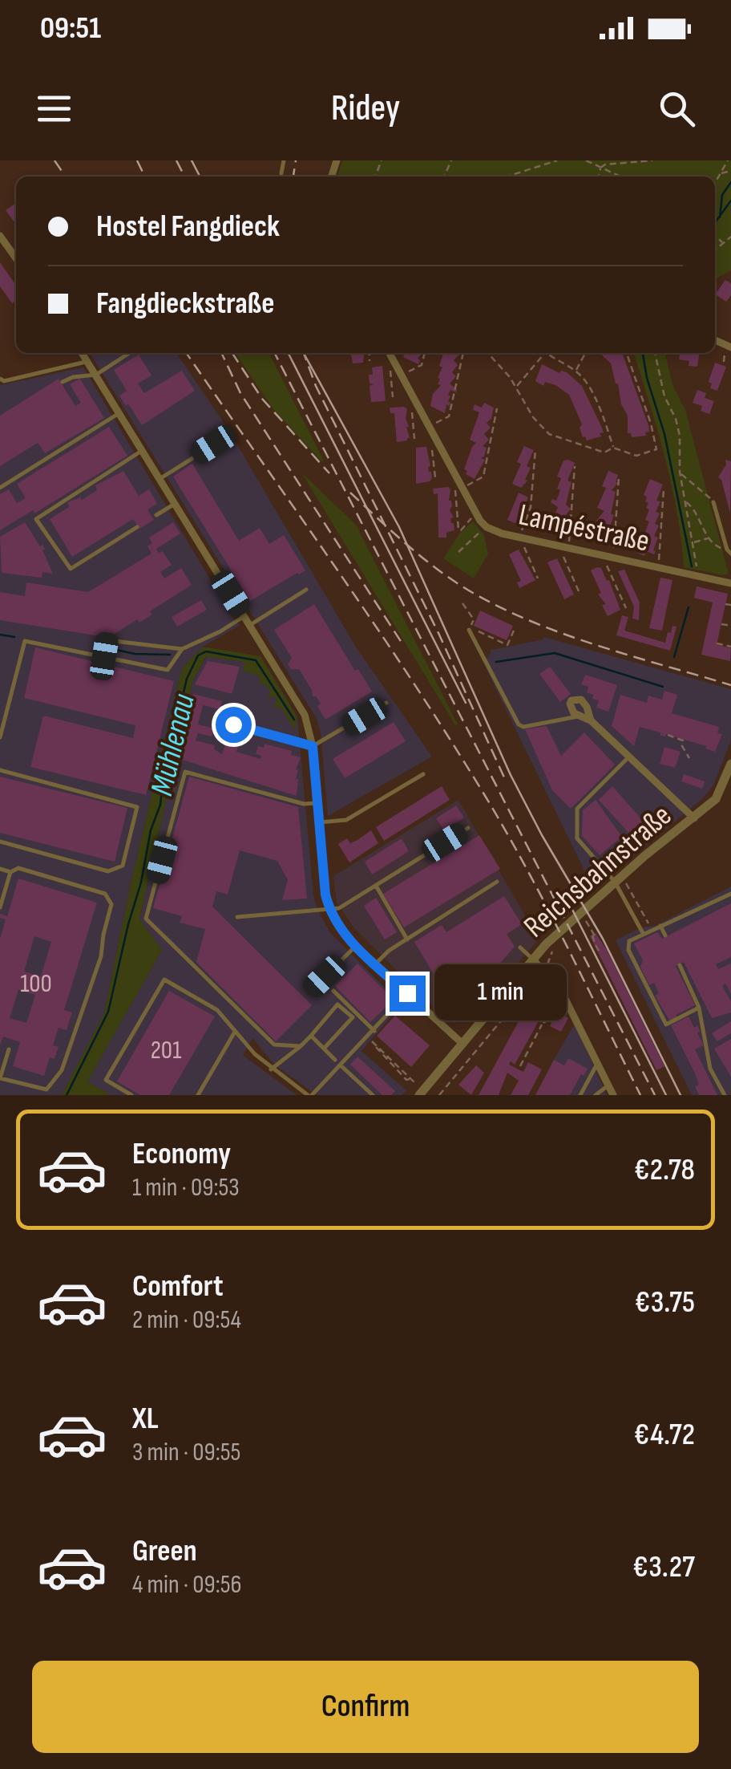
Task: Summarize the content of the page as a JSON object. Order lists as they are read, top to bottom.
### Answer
{
  "streets": {
    "street": ["Lampéstraße", "Reichsbahnstraße"]
  },
  "water": ["Mühlenau"],
  "house_numbers": ["100", "201"],
  "page": {
    "status": "09:51",
    "header": "Ridey",
    "banner": ["Hostel Fangdieck", "Fangdieckstraße"],
    "bubble": "1 min",
    "list": [
      {
        "name": "Economy",
        "note": "1 min · 09:53",
        "value": "€2.78"
      },
      {
        "name": "Comfort",
        "note": "2 min · 09:54",
        "value": "€3.75"
      },
      {
        "name": "XL",
        "note": "3 min · 09:55",
        "value": "€4.72"
      },
      {
        "name": "Green",
        "note": "4 min · 09:56",
        "value": "€3.27"
      }
    ],
    "buttons": "Confirm"
  }
}
